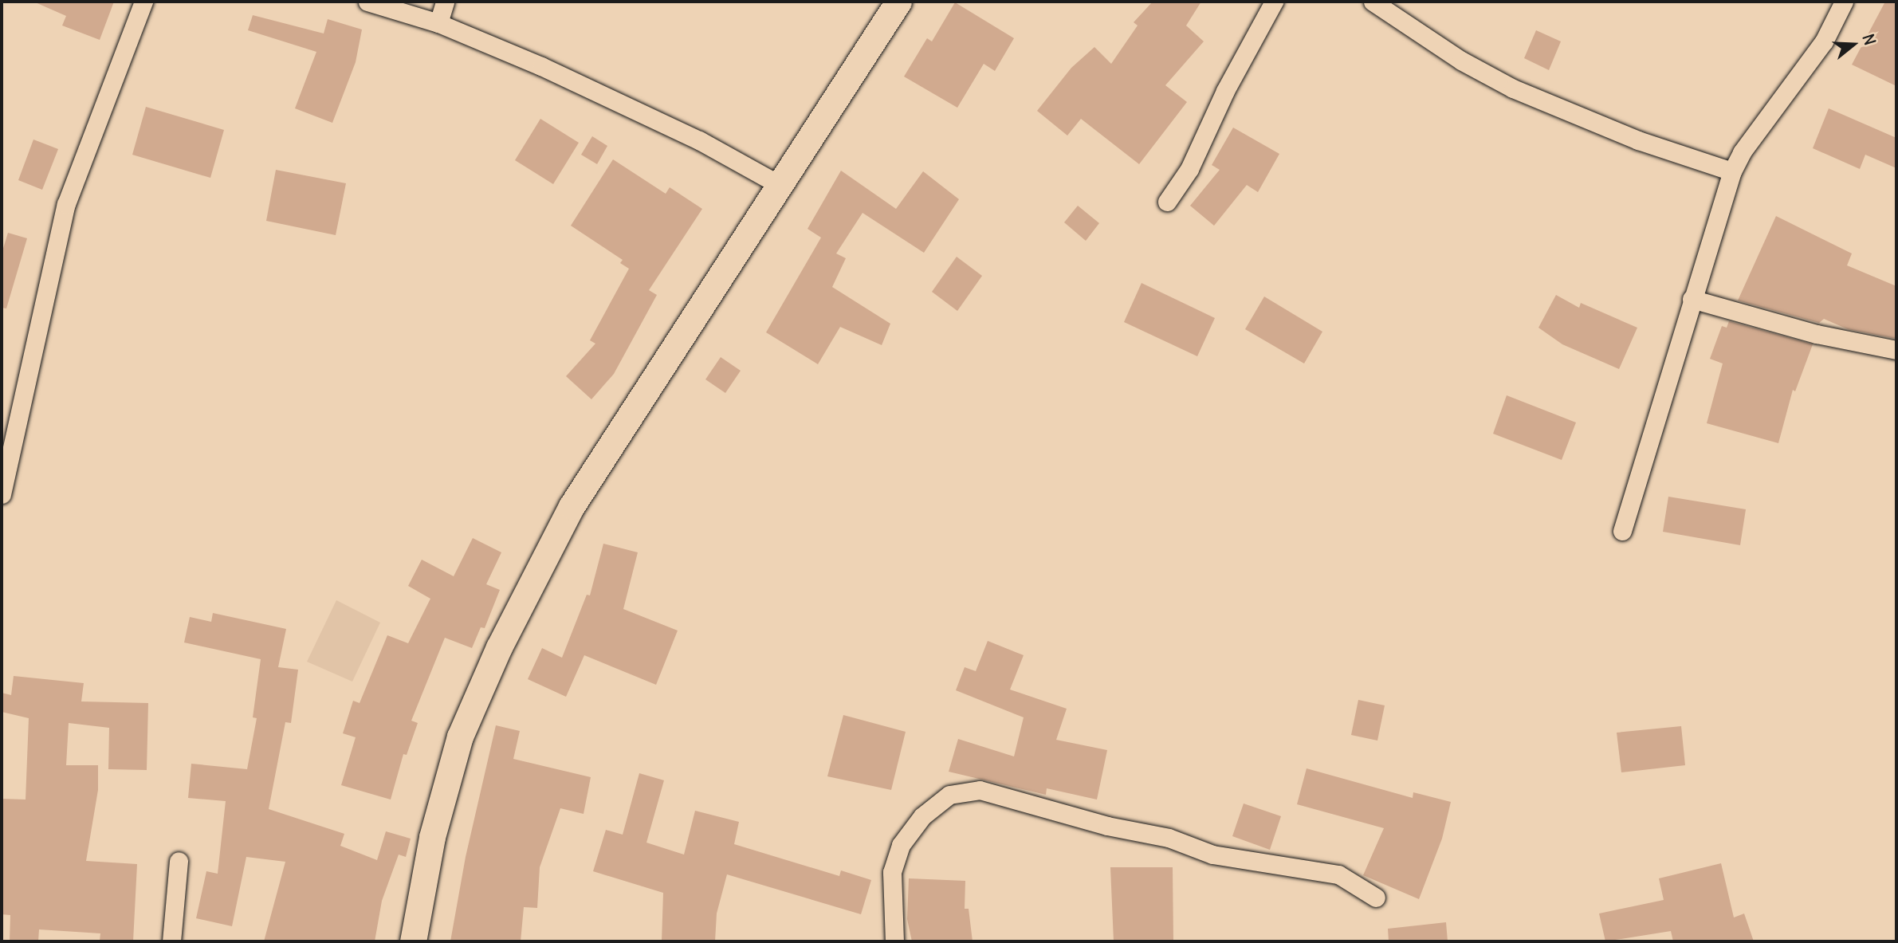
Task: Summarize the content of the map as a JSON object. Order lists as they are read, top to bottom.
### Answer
{
  "north": "right"
}
